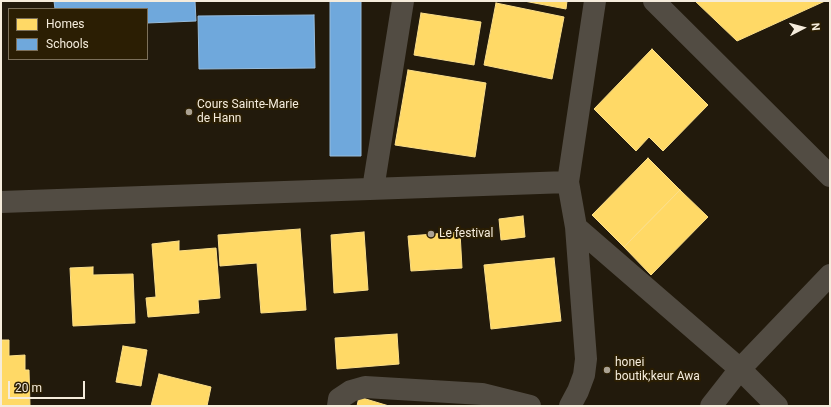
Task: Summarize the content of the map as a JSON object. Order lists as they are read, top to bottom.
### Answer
{
  "places": ["Cours Sainte-Marie de Hann", "Le festival", "honei boutik;keur Awa"],
  "legend": ["Homes", "Schools"],
  "scale_bar": "20 m",
  "north": "right"
}
